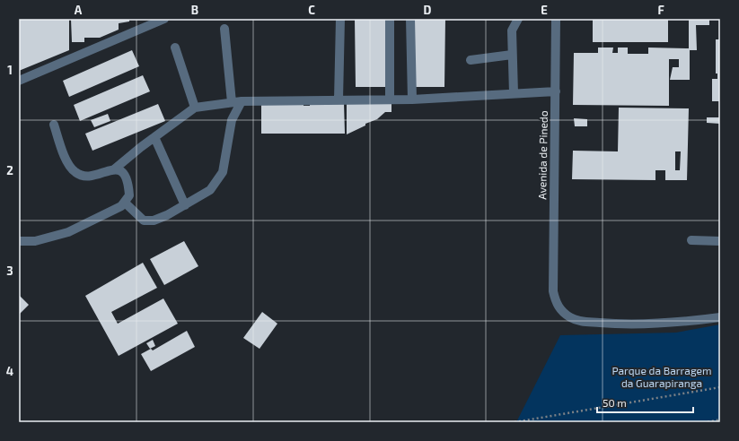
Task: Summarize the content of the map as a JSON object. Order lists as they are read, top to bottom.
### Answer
{
  "streets": {
    "street": ["Avenida de Pinedo"]
  },
  "parks": ["Parque da Barragem da Guarapiranga"],
  "scale_bar": "50 m",
  "grid": {
    "columns": [
      "A",
      "B",
      "C",
      "D",
      "E",
      "F"
    ],
    "rows": [
      "1",
      "2",
      "3",
      "4"
    ]
  }
}
